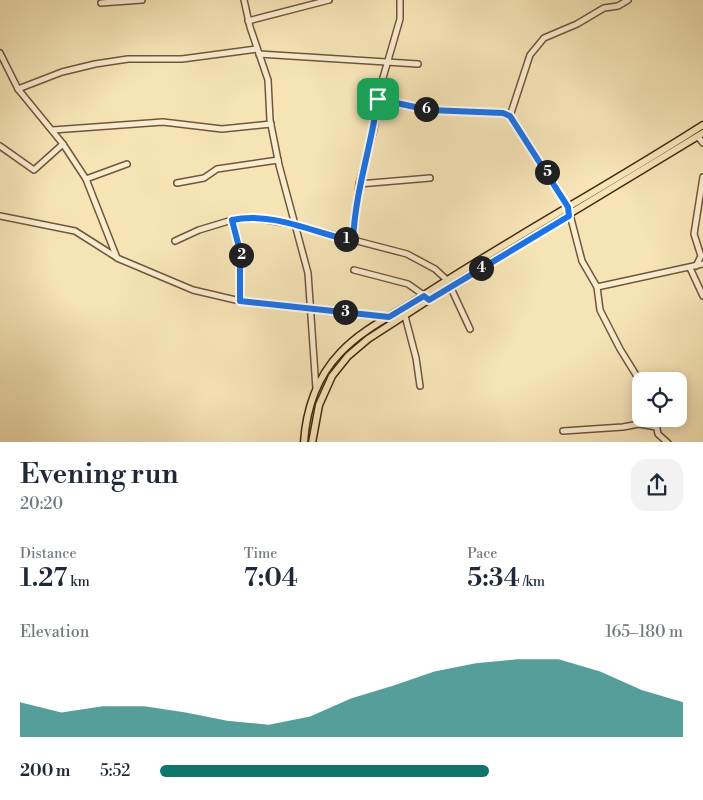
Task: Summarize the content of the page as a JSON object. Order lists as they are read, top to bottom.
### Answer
{
  "page": {
    "pins": [
      "6",
      "5",
      "1",
      "2",
      "4",
      "3"
    ],
    "heading": ["Evening run", "20:20"],
    "stats": [
      ["Distance", "1.27 km"],
      ["Time", "7:04"],
      ["Pace", "5:34 /km"]
    ],
    "chart": ["Elevation", "165–180 m"],
    "list": [
      {
        "name": "200 m",
        "note": "5:52"
      }
    ]
  }
}
